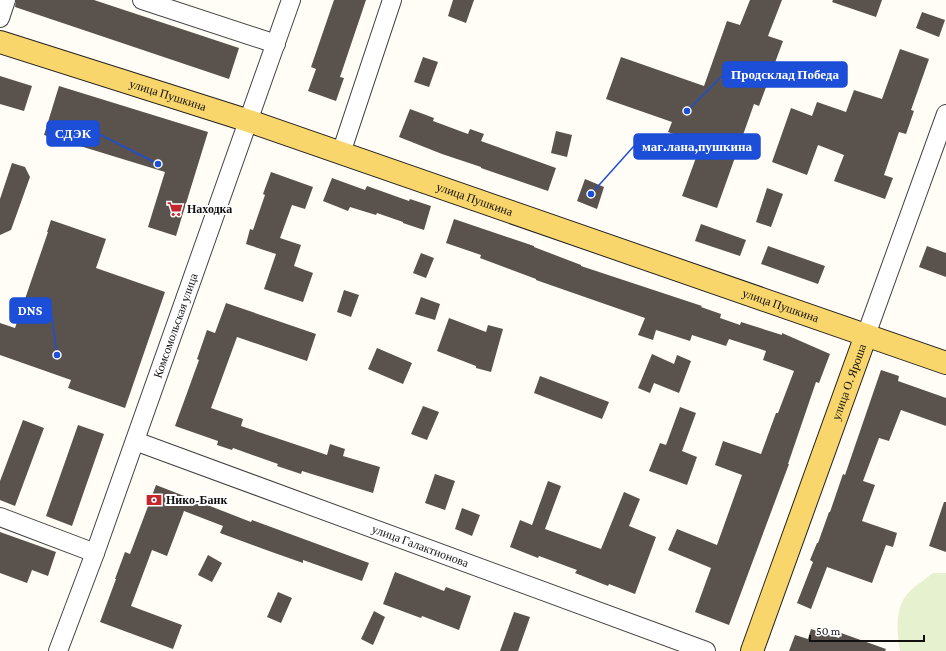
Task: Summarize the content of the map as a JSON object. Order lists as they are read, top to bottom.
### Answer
{
  "streets": {
    "main road": ["улица Пушкина", "улица О. Яроша"],
    "street": ["Комсомольская улица", "улица Галактионова"]
  },
  "crossings": [
    ["улица Пушкина", "Комсомольская улица"],
    ["улица Пушкина", "улица О. Яроша"],
    ["Комсомольская улица", "улица Галактионова"]
  ],
  "places": {
    "other": [
      "Продсклад Победа",
      "СДЭК",
      "маг.лана,пушкина",
      "DNS"
    ],
    "supermarket": ["Находка"],
    "bank": ["Нико-Банк"]
  },
  "scale_bar": "50 m"
}
